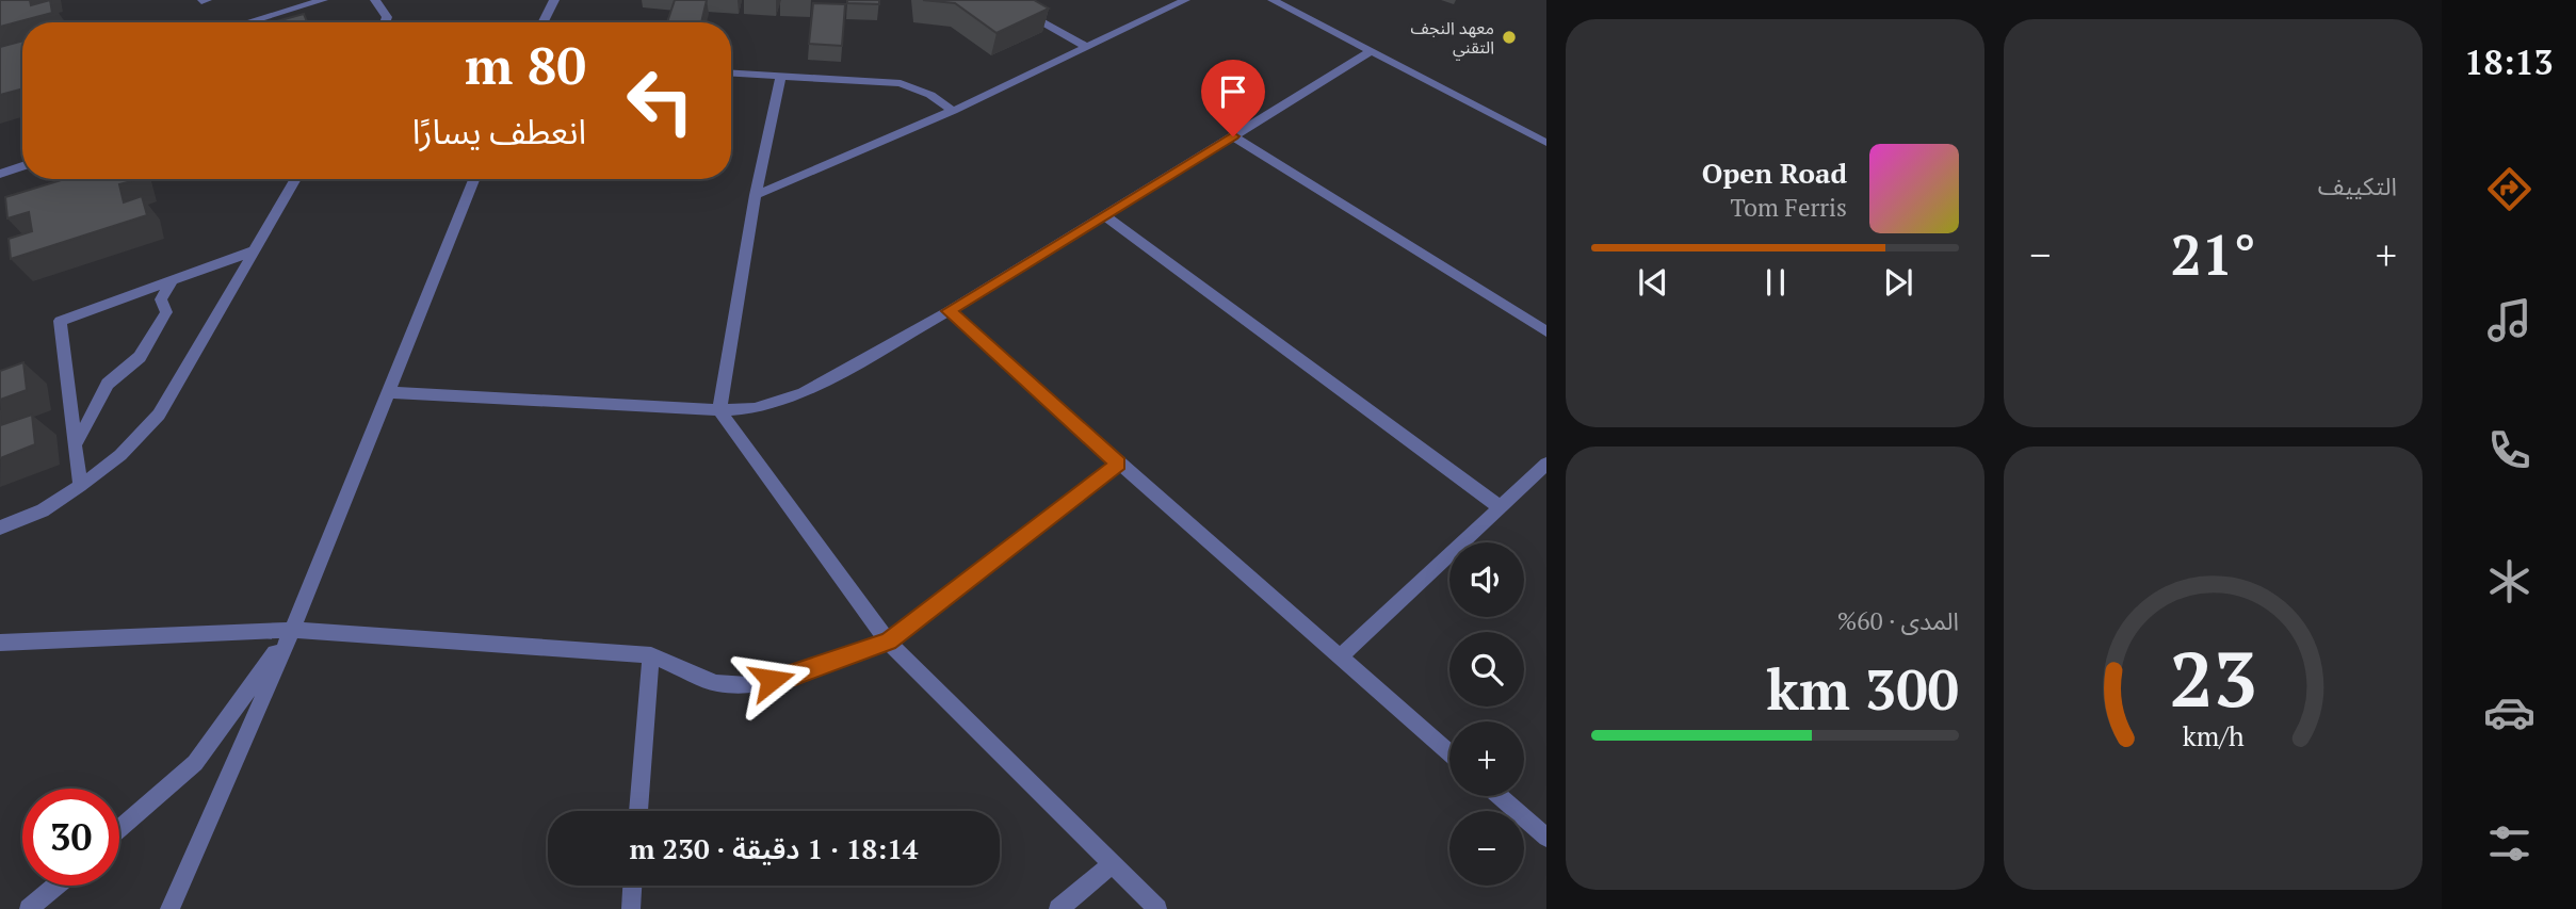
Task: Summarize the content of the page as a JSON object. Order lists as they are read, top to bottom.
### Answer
{
  "places": ["معهد النجف التقني"],
  "page": {
    "tabs": "18:13",
    "tile": [
      "التكييف",
      ["المدى · 60%", "300 km"]
    ],
    "turn": ["80 m", "انعطف يسارًا"],
    "song": ["Open Road", "Tom Ferris"],
    "heat": ["−", "21°", "+"],
    "map_buttons": ["+", "−"],
    "limit": "30",
    "trip": "18:14 · 1 دقيقة · 230 m",
    "gauge": ["23", "km/h"]
  }
}
